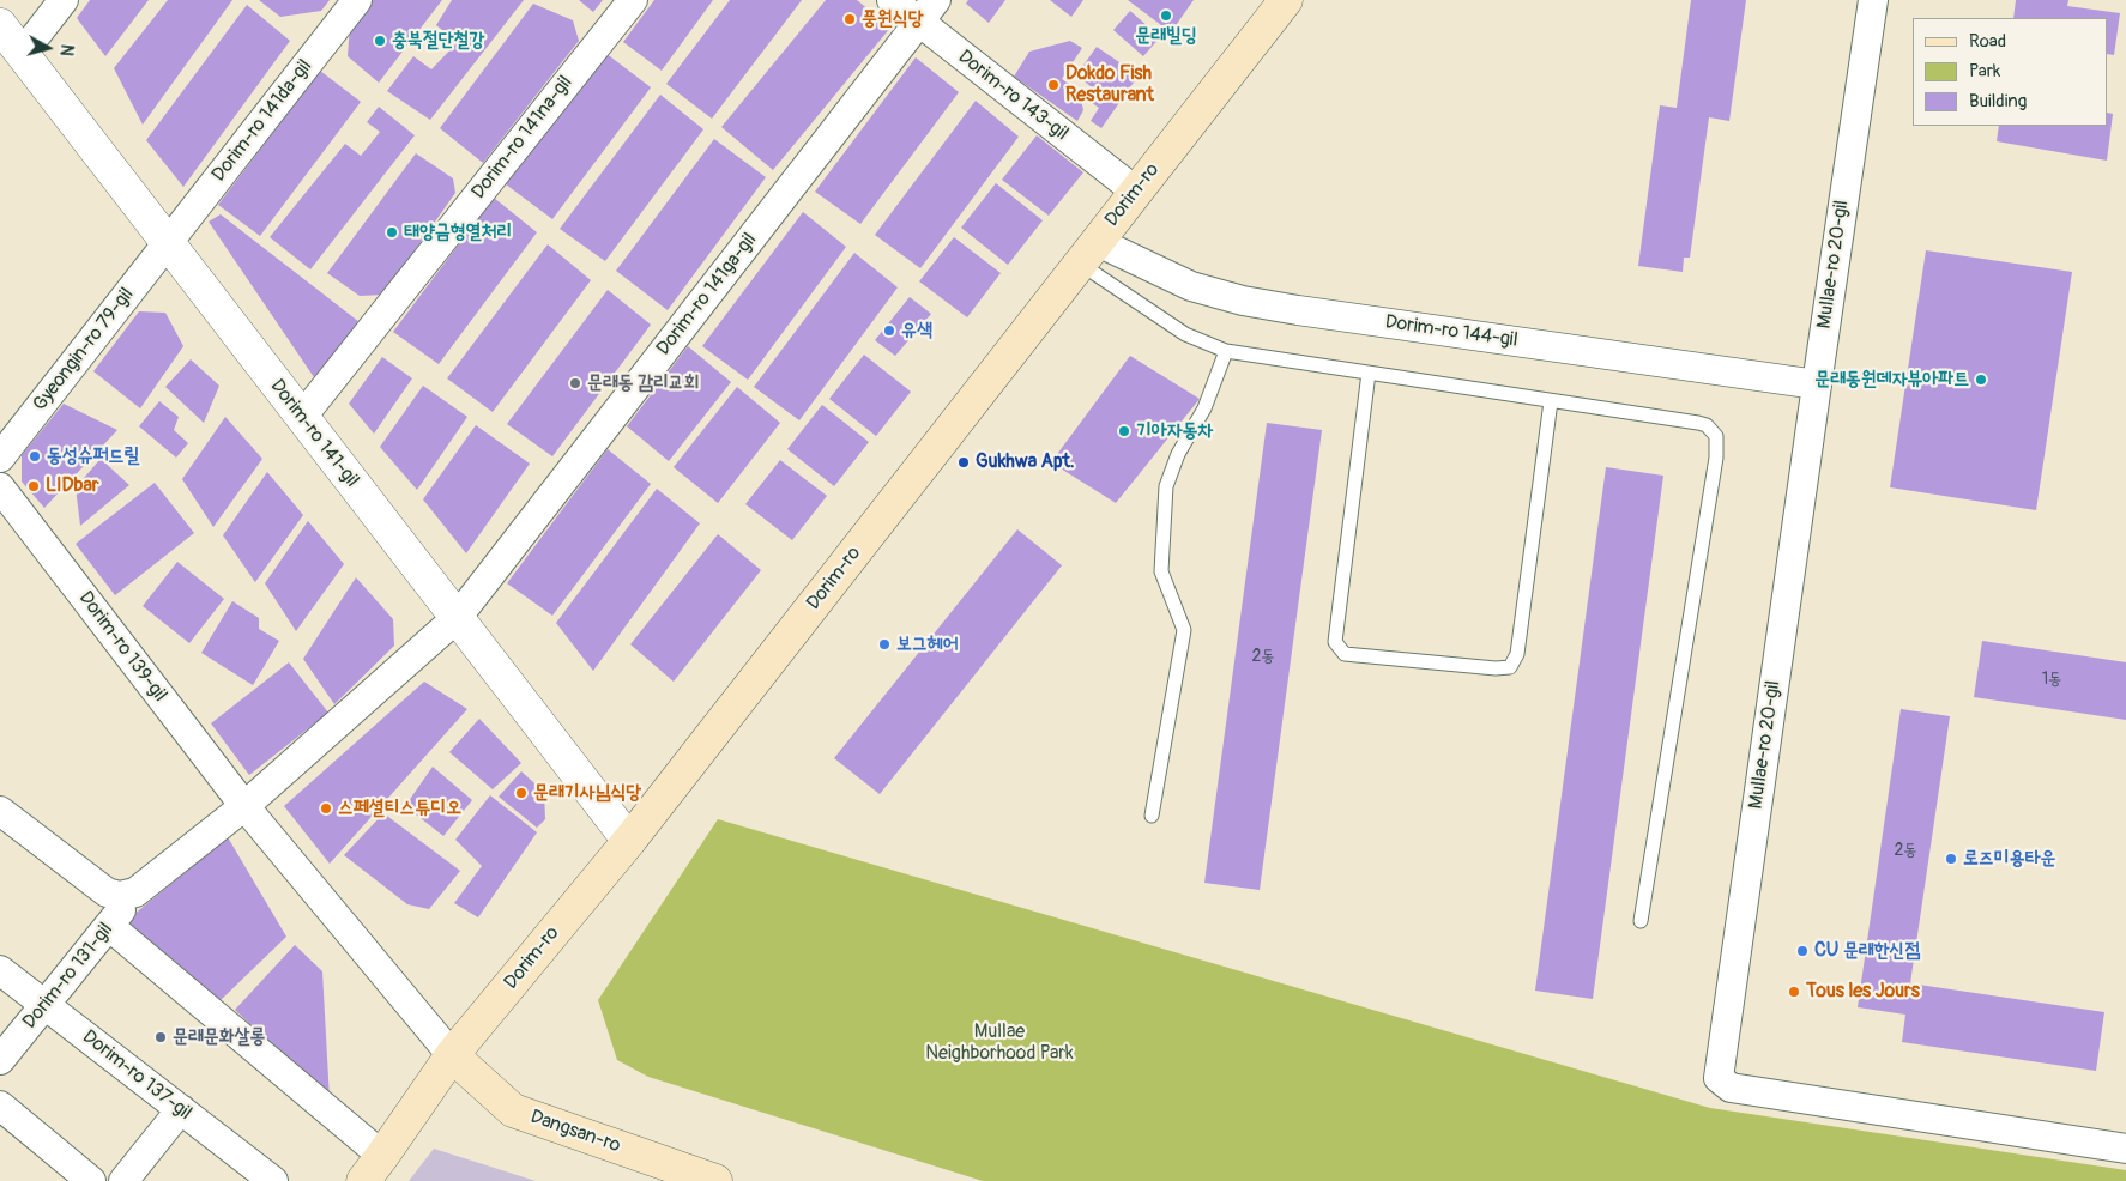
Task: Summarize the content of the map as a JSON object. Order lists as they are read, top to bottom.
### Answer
{
  "streets": {
    "main road": ["Dorim-ro", "Dangsan-ro"],
    "street": [
      "Dorim-ro 143-gil",
      "Dorim-ro 141da-gil",
      "Dorim-ro 141na-gil",
      "Mullae-ro 20-gil",
      "Dorim-ro 141ga-gil",
      "Dorim-ro 144-gil",
      "Gyeongin-ro 79-gil",
      "Dorim-ro 141-gil",
      "Dorim-ro 139-gil",
      "Dorim-ro 131-gil",
      "Dorim-ro 137-gil"
    ]
  },
  "crossings": [
    ["Dorim-ro 143-gil", "Dorim-ro"],
    ["Dorim-ro 143-gil", "Dorim-ro 141ga-gil"],
    ["Dorim-ro 141da-gil", "Gyeongin-ro 79-gil"],
    ["Dorim-ro 141da-gil", "Dorim-ro 141-gil"],
    ["Dorim-ro 141na-gil", "Dorim-ro 141-gil"],
    ["Dorim-ro", "Dorim-ro 144-gil"],
    ["Dorim-ro", "Dorim-ro 141-gil"],
    ["Dorim-ro", "Dorim-ro 139-gil"],
    ["Dorim-ro", "Dorim-ro 131-gil"],
    ["Dorim-ro", "Dangsan-ro"],
    ["Mullae-ro 20-gil", "Dorim-ro 144-gil"],
    ["Dorim-ro 141ga-gil", "Dorim-ro 141-gil"],
    ["Gyeongin-ro 79-gil", "Dorim-ro 141-gil"],
    ["Dorim-ro 139-gil", "Dorim-ro 131-gil"],
    ["Dorim-ro 139-gil", "Dangsan-ro"],
    ["Dorim-ro 131-gil", "Dorim-ro 137-gil"]
  ],
  "parks": ["Mullae Neighborhood Park"],
  "places": [
    "문래빌딩",
    "풍원식당",
    "충북절단철강",
    "Dokdo Fish Restaurant",
    "태양금형열처리",
    "유색",
    "문래동원데자뷰아파트",
    "문래동 감리교회",
    "기아자동차",
    "동성슈퍼드릴",
    "Gukhwa Apt.",
    "LIDbar",
    "보그헤어",
    "문래기사님식당",
    "스페셜티스튜디오",
    "로즈미용타운",
    "CU 문래한신점",
    "Tous les Jours",
    "문래문화살롱"
  ],
  "house_numbers": ["2동", "1동", "2동"],
  "legend": ["Road", "Park", "Building"],
  "north": "right"
}
